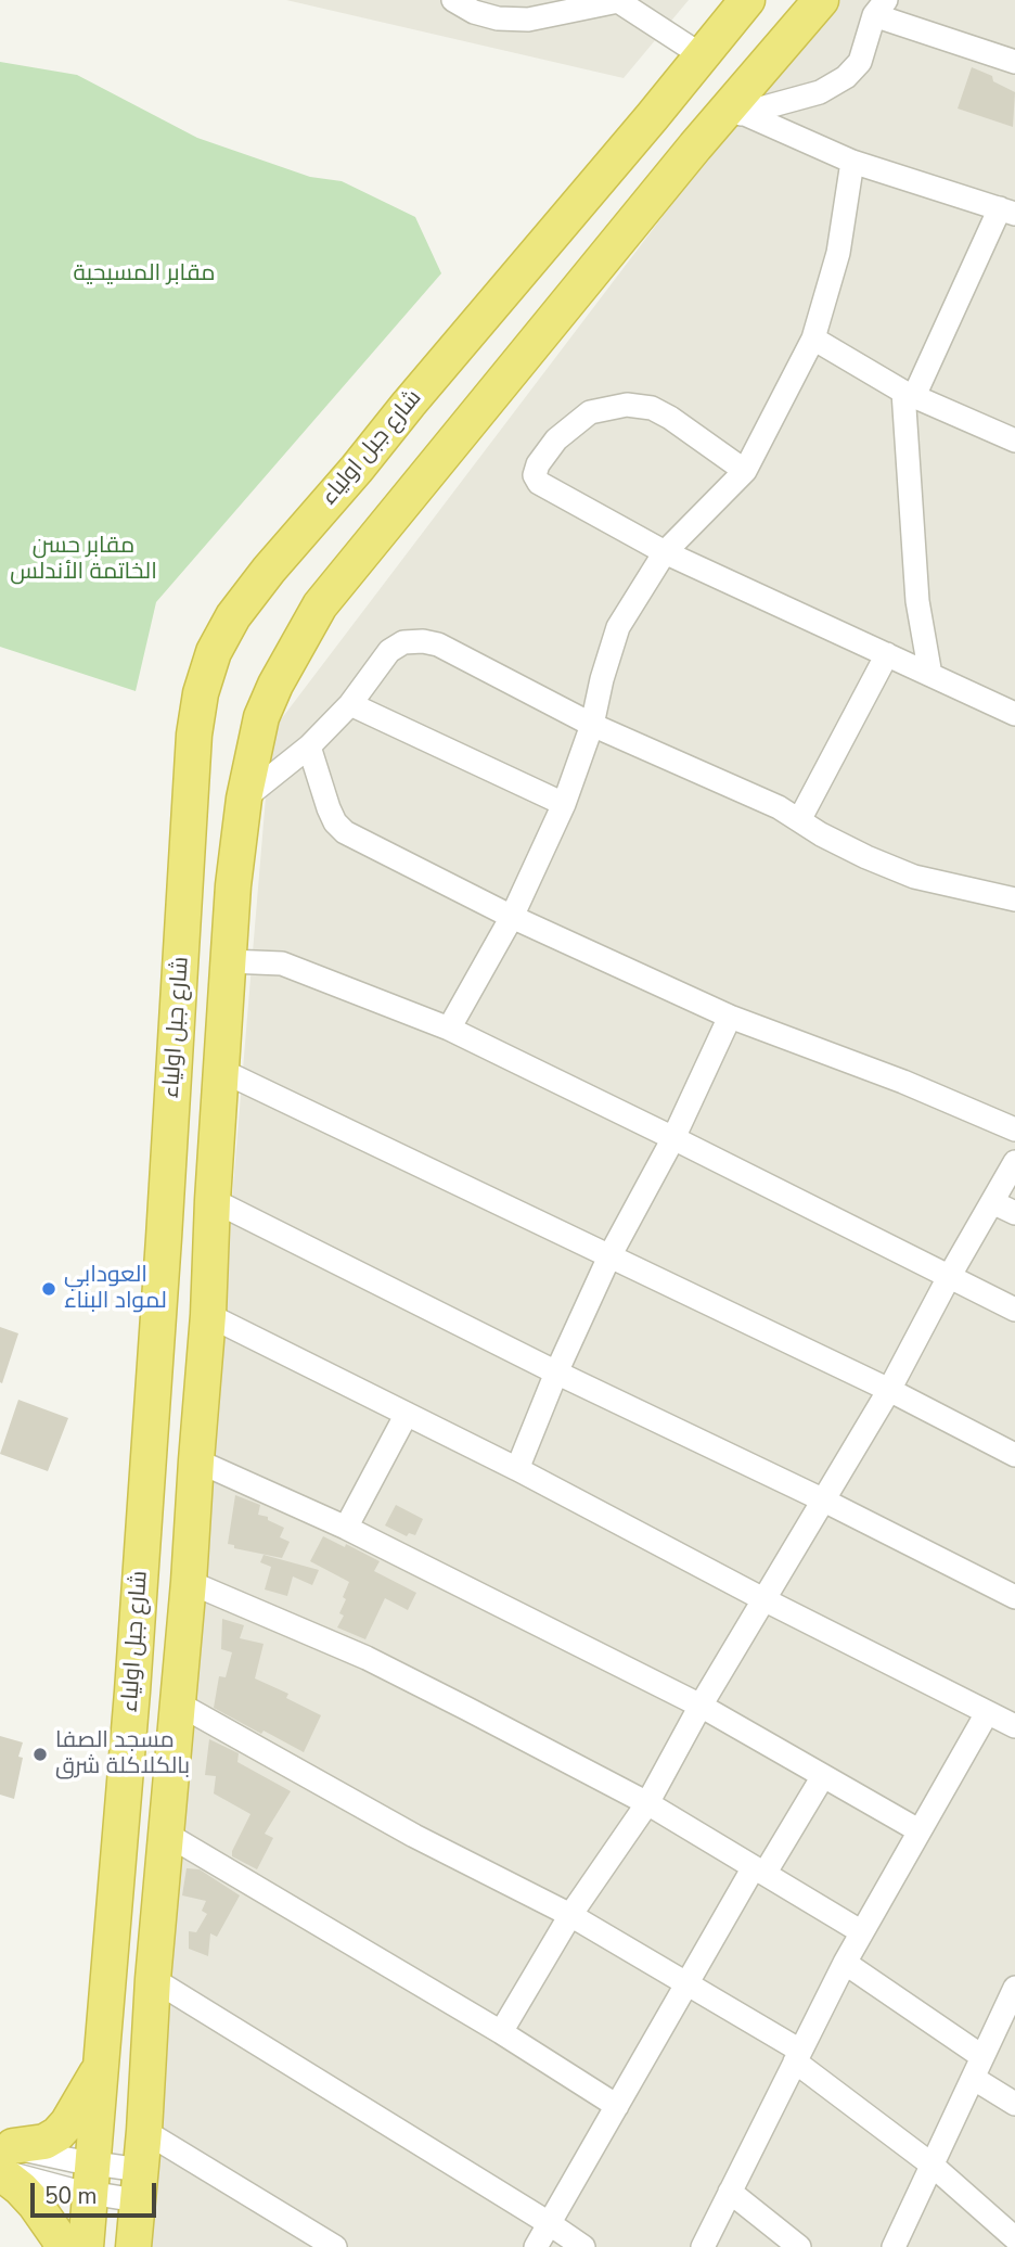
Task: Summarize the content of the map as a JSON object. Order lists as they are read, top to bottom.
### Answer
{
  "streets": {
    "highway": ["شارع جبل اولياء"]
  },
  "parks": ["مقابر المسيحية", "مقابر حسن الخاتمة الأندلس"],
  "places": ["العودابي لمواد البناء", "مسجد الصفا بالكلاكلة شرق"],
  "scale_bar": "50 m"
}
